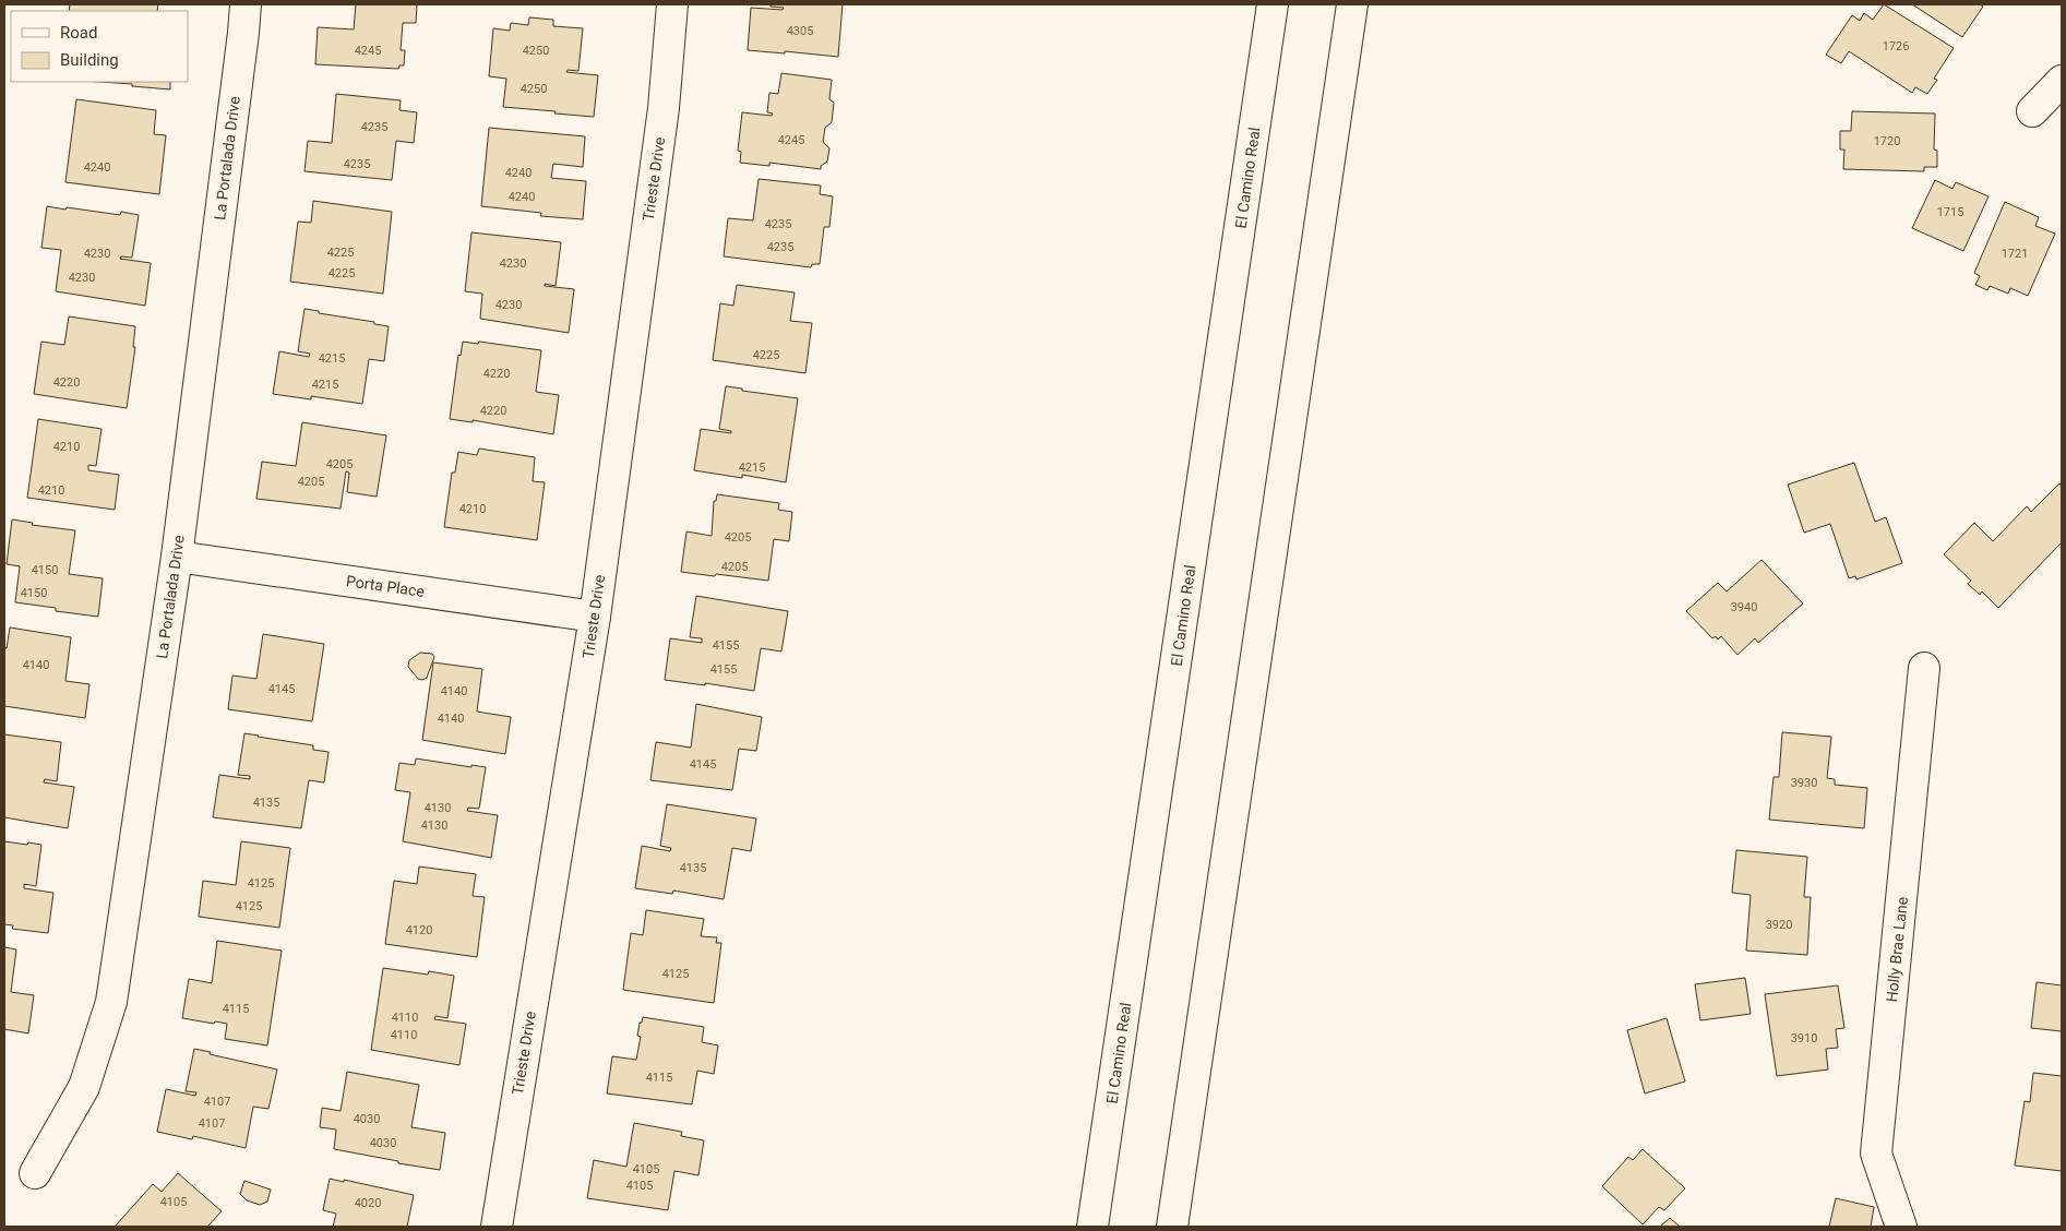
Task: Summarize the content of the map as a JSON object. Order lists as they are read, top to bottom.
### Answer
{
  "streets": {
    "street": [
      "La Portalada Drive",
      "El Camino Real",
      "Trieste Drive",
      "Porta Place",
      "Holly Brae Lane"
    ]
  },
  "crossings": [
    ["La Portalada Drive", "Porta Place"],
    ["Trieste Drive", "Porta Place"]
  ],
  "house_numbers": [
    "4305",
    "1726",
    "4245",
    "4250",
    "4250",
    "4235",
    "4245",
    "1720",
    "4235",
    "4240",
    "4240",
    "4240",
    "1715",
    "4235",
    "4235",
    "4225",
    "4230",
    "1721",
    "4230",
    "4225",
    "4230",
    "4230",
    "4225",
    "4215",
    "4220",
    "4220",
    "4215",
    "4220",
    "4210",
    "4205",
    "4215",
    "4205",
    "4210",
    "4210",
    "4205",
    "4205",
    "4150",
    "4150",
    "3940",
    "4155",
    "4140",
    "4155",
    "4145",
    "4140",
    "4140",
    "4145",
    "3930",
    "4135",
    "4130",
    "4130",
    "4135",
    "4125",
    "4125",
    "3920",
    "4120",
    "4125",
    "4115",
    "4110",
    "4110",
    "3910",
    "4115",
    "4107",
    "4030",
    "4107",
    "4030",
    "4105",
    "4105",
    "4105",
    "4020"
  ],
  "legend": ["Road", "Building"]
}
